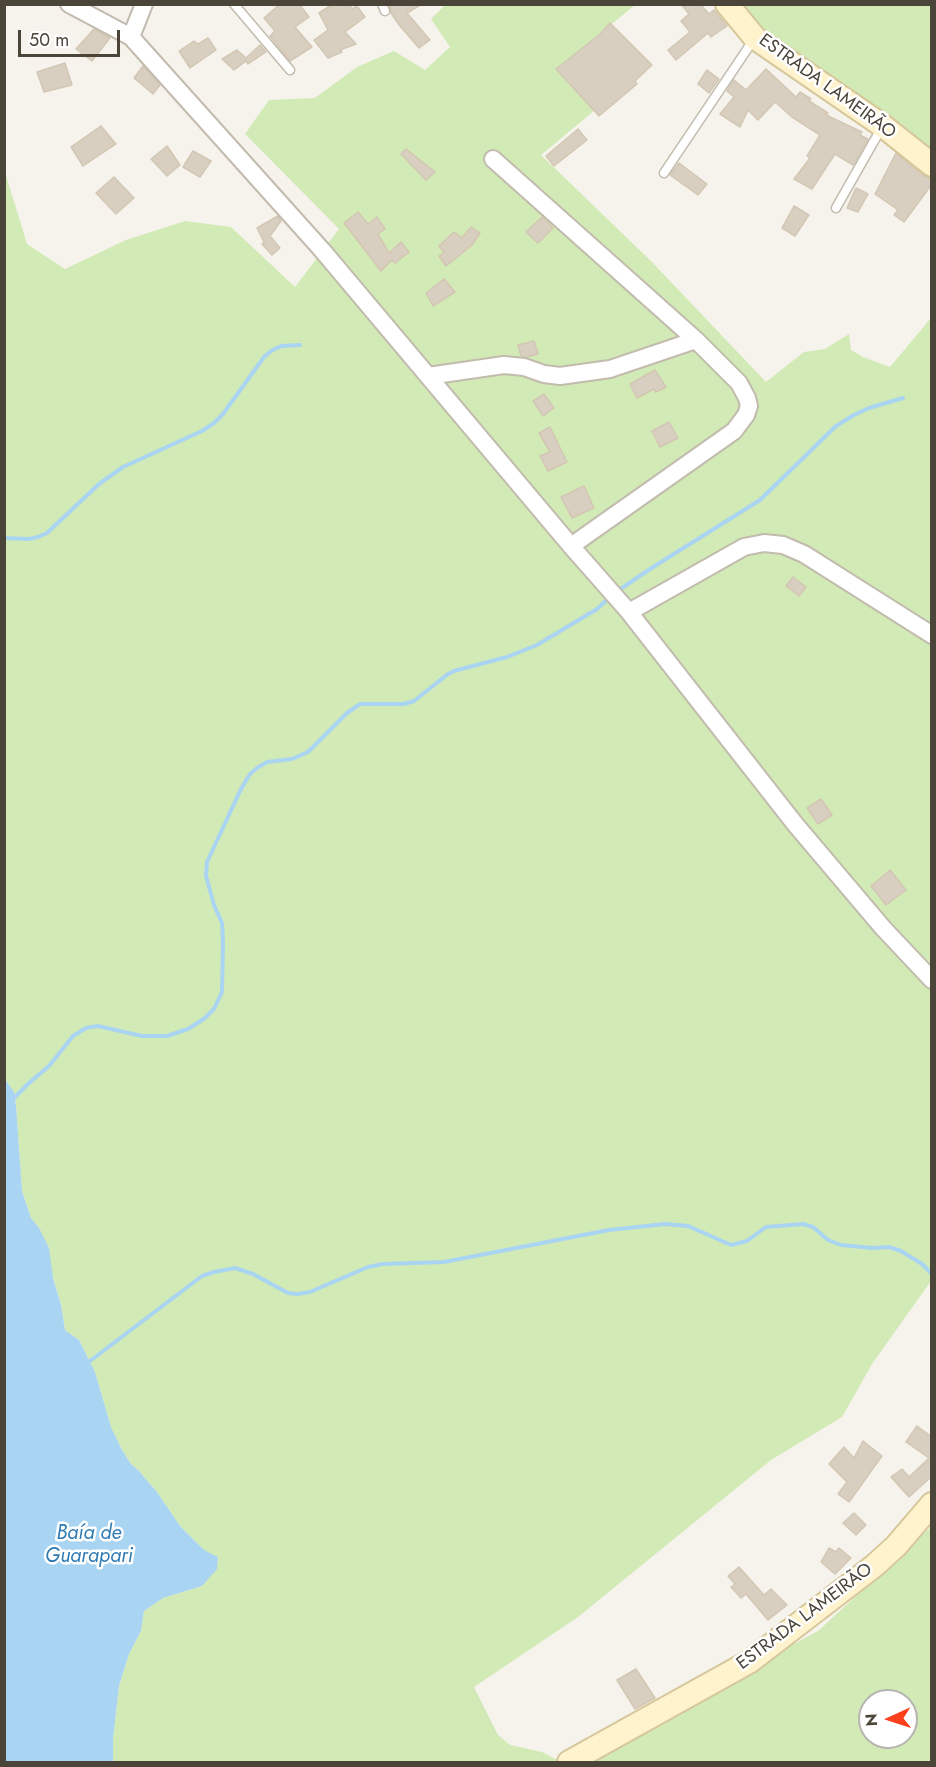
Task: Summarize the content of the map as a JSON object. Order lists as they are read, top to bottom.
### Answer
{
  "streets": {
    "street": ["ESTRADA LAMEIRÃO"]
  },
  "water": ["Baía de Guarapari"],
  "scale_bar": "50 m",
  "north": "left"
}
